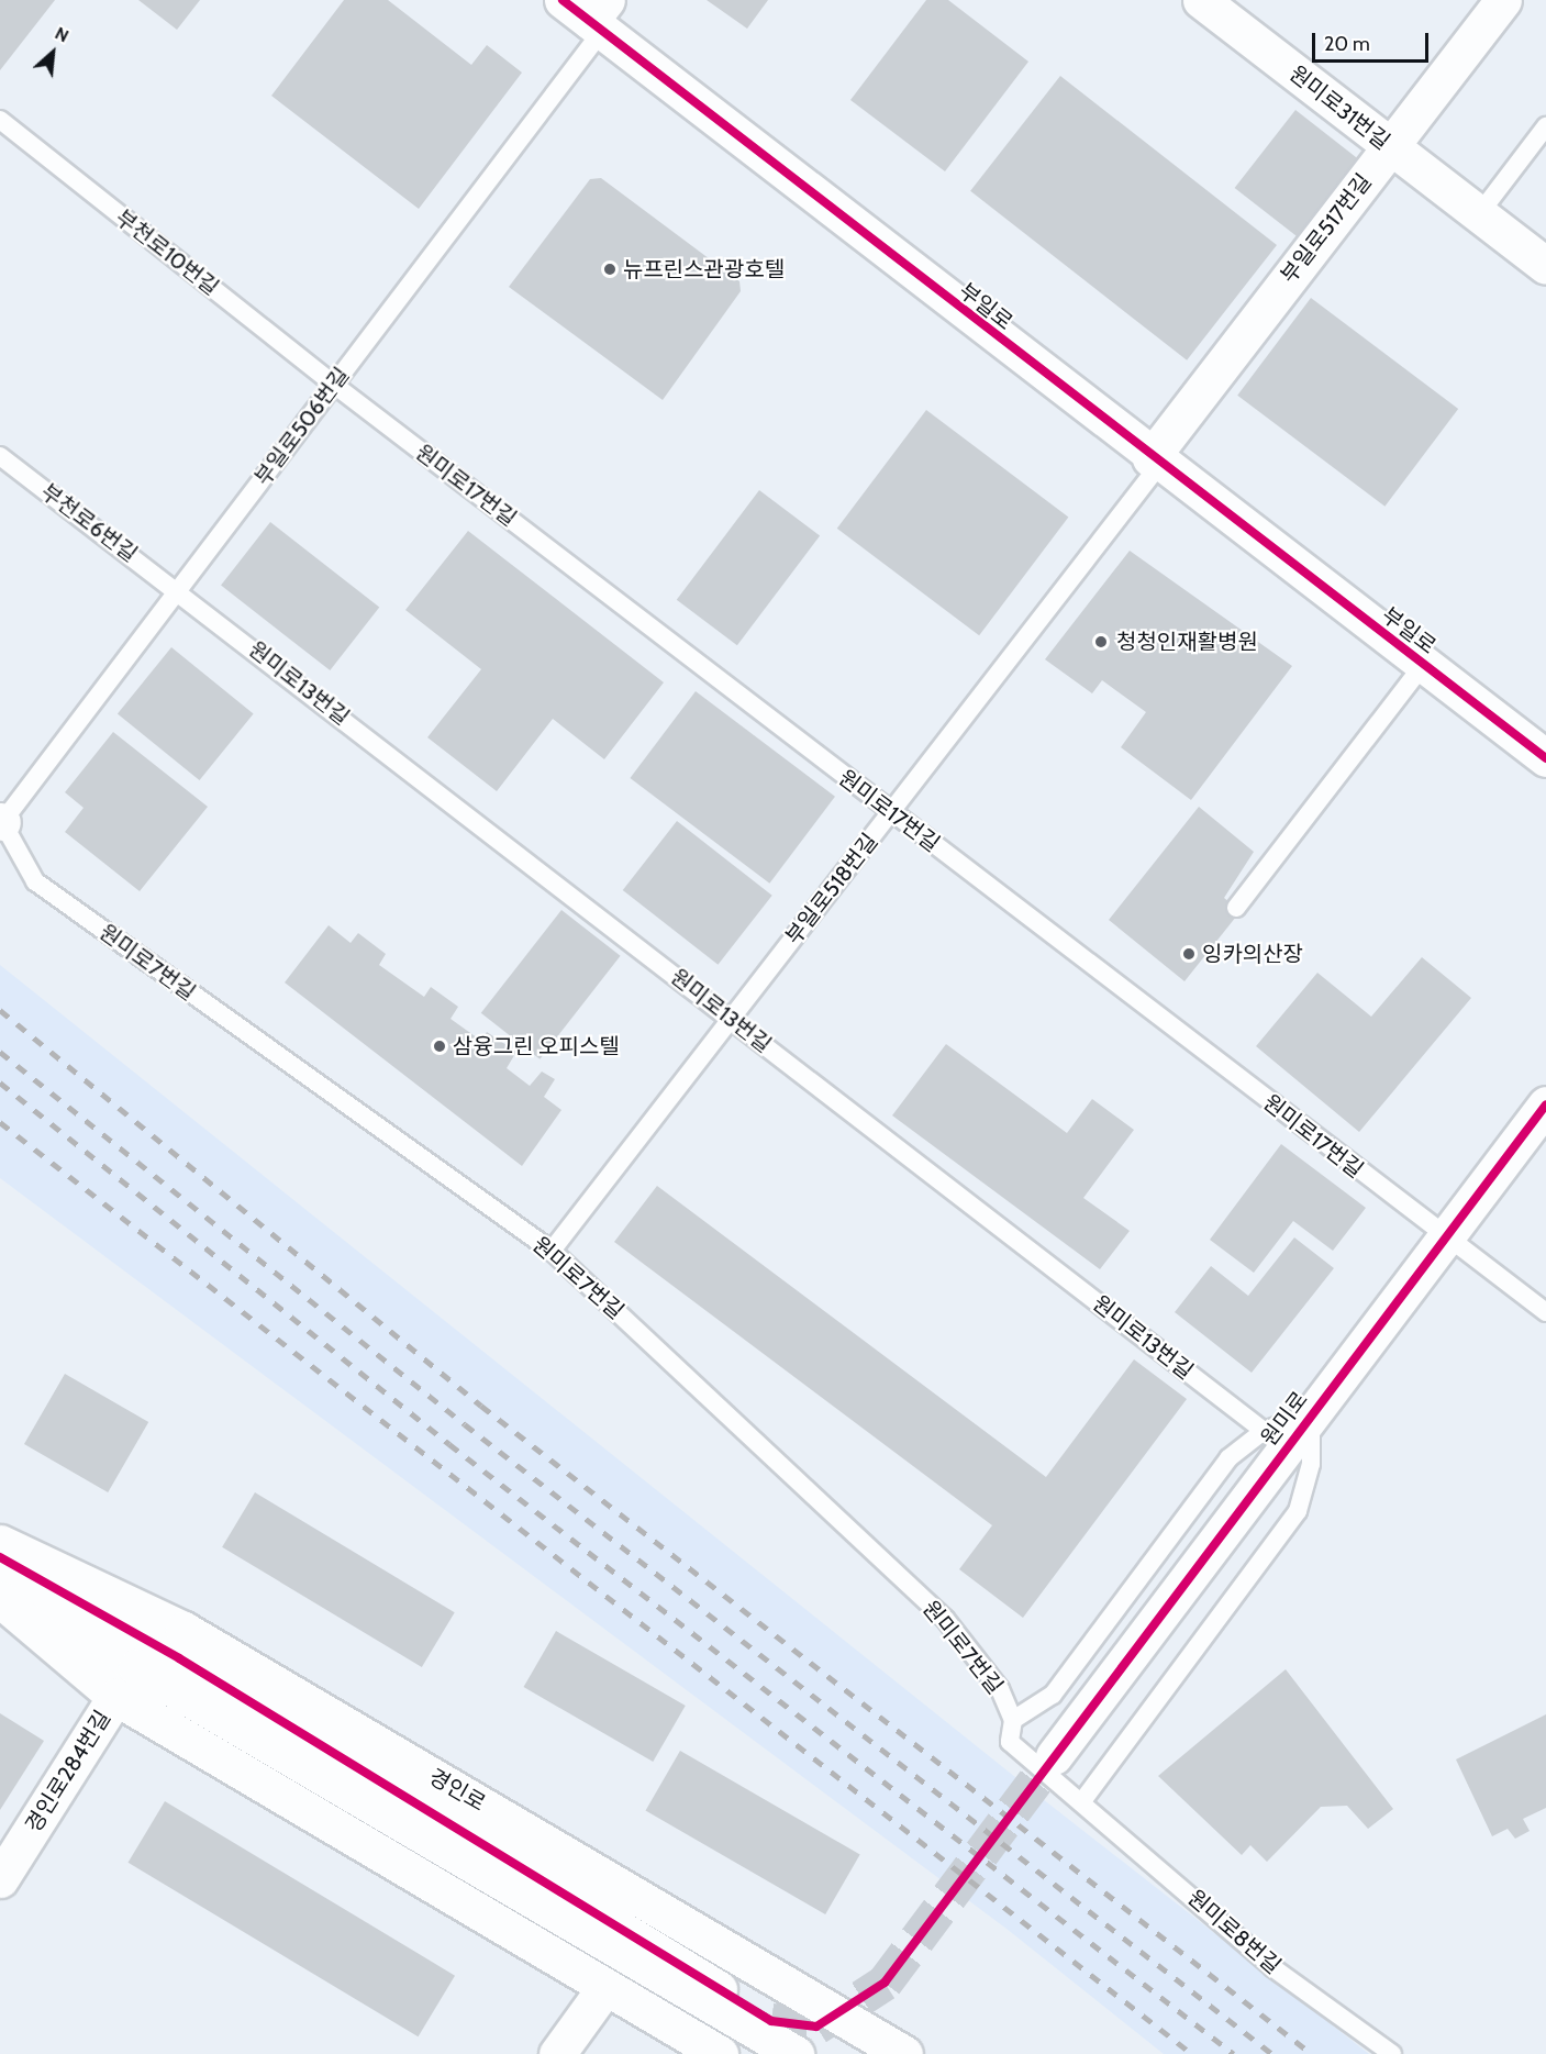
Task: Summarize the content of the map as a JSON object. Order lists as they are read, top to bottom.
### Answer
{
  "streets": {
    "street": [
      "원미로31번길",
      "부일로517번길",
      "부일로",
      "원미로",
      "경인로284번길",
      "경인로"
    ],
    "lane": [
      "부천로10번길",
      "부일로506번길",
      "원미로17번길",
      "부천로6번길",
      "원미로13번길",
      "부일로518번길",
      "원미로7번길",
      "원미로8번길"
    ]
  },
  "crossings": [
    ["원미로31번길", "부일로517번길"],
    ["부일로517번길", "부일로"],
    ["부일로517번길", "부일로518번길"],
    ["부천로10번길", "부일로506번길"],
    ["부천로10번길", "원미로17번길"],
    ["부일로", "부일로506번길"],
    ["부일로", "부일로518번길"],
    ["부일로506번길", "원미로17번길"],
    ["부일로506번길", "부천로6번길"],
    ["부일로506번길", "원미로13번길"],
    ["부일로506번길", "원미로7번길"],
    ["원미로17번길", "부일로518번길"],
    ["원미로17번길", "원미로"],
    ["부천로6번길", "원미로13번길"],
    ["원미로13번길", "부일로518번길"],
    ["부일로518번길", "원미로7번길"],
    ["원미로7번길", "원미로8번길"]
  ],
  "places": [
    "뉴프린스관광호텔",
    "청청인재활병원",
    "잉카의산장",
    "삼융그린 오피스텔"
  ],
  "scale_bar": "20 m",
  "north": "top right"
}
